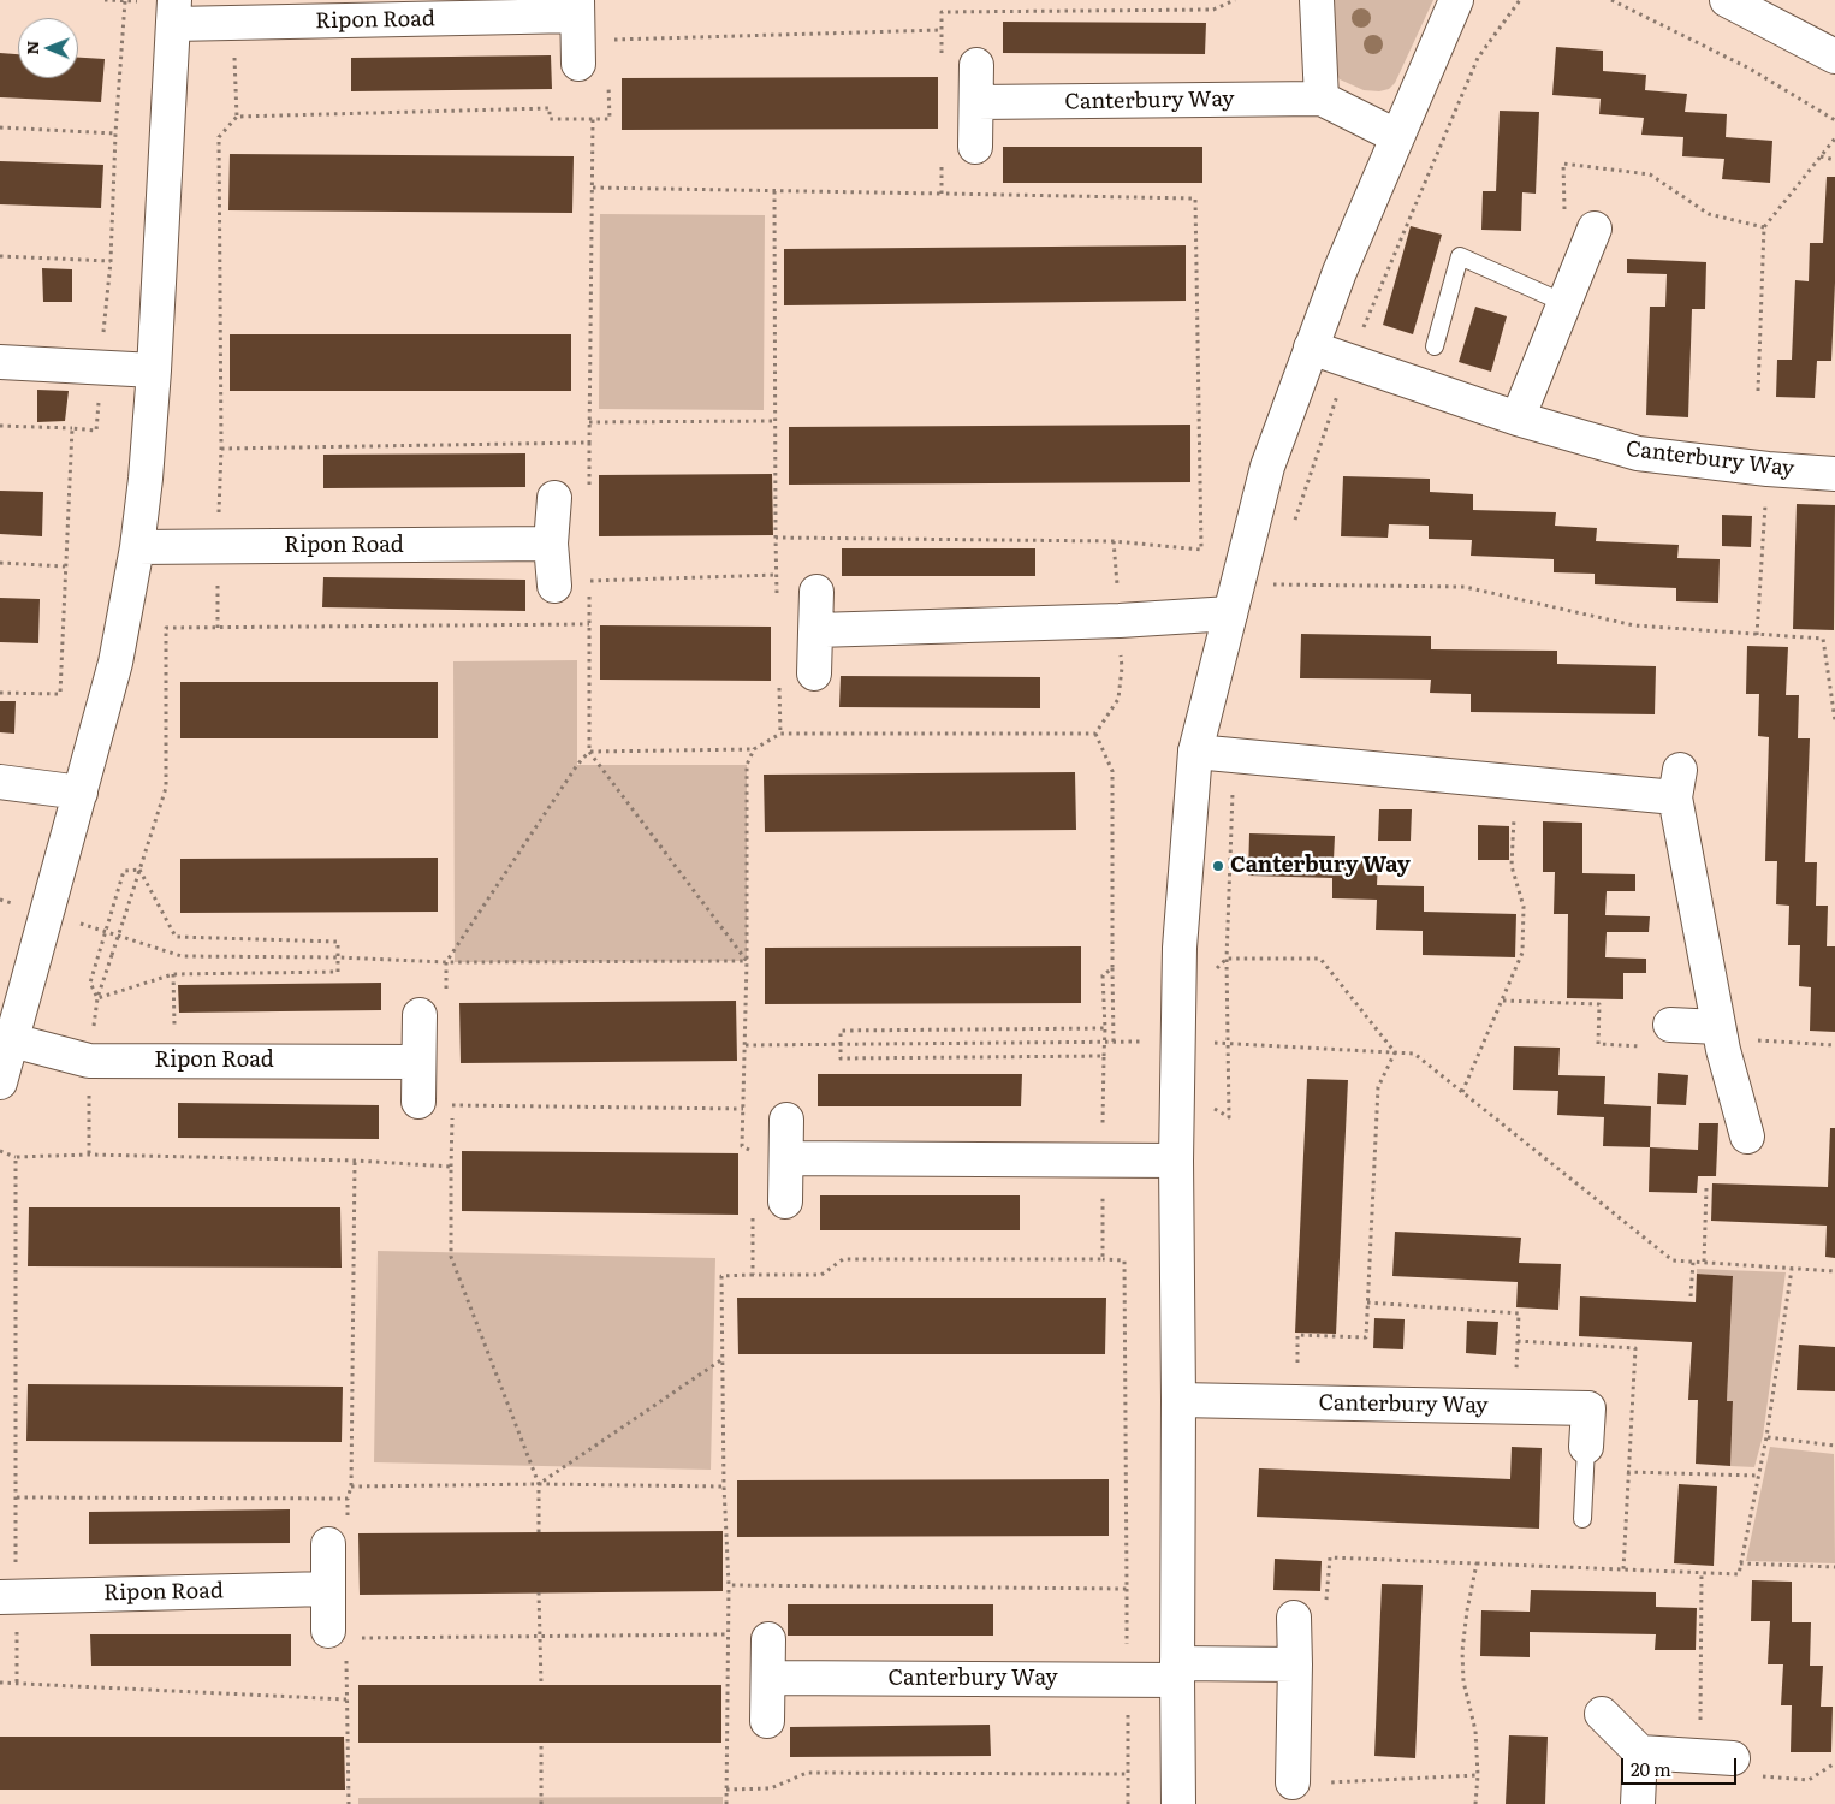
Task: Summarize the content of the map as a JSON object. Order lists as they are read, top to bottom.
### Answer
{
  "streets": {
    "street": ["Ripon Road", "Canterbury Way"]
  },
  "places": ["Canterbury Way"],
  "scale_bar": "20 m",
  "north": "left"
}
